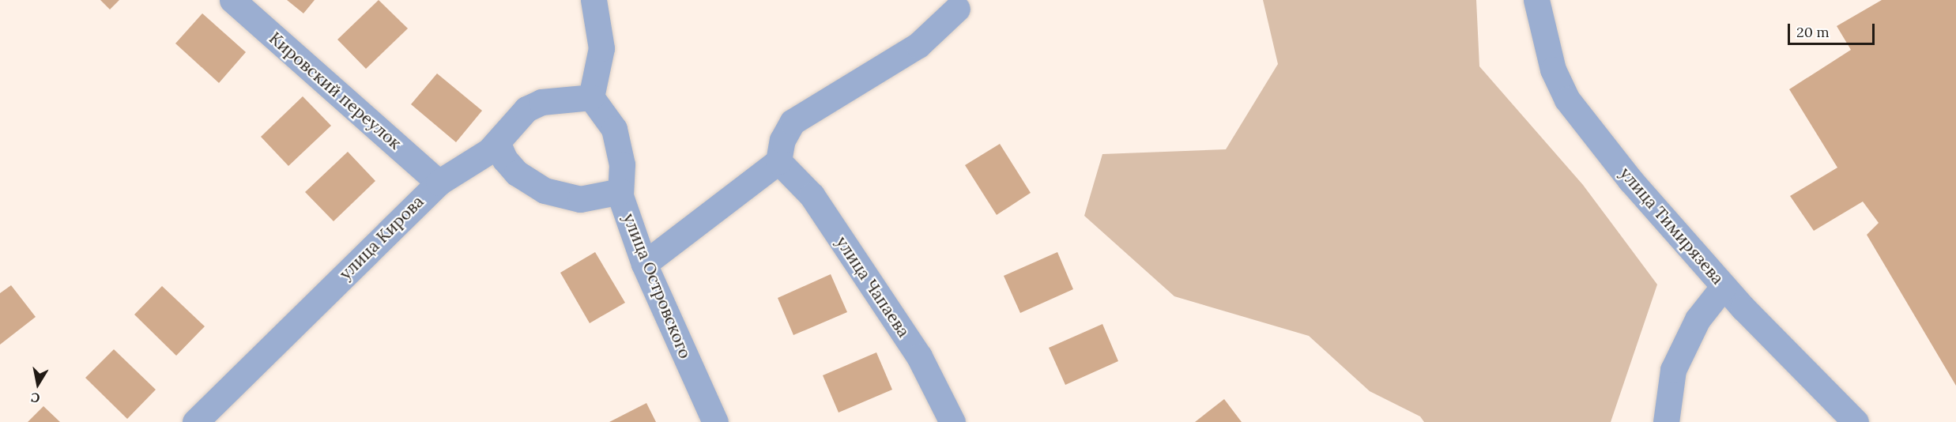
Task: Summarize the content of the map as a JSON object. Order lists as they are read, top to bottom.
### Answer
{
  "streets": {
    "street": [
      "Кировский переулок",
      "улица Тимирязева",
      "улица Кирова",
      "улица Островского",
      "улица Чапаева"
    ]
  },
  "crossings": [
    ["Кировский переулок", "улица Кирова"],
    ["улица Кирова", "улица Островского"]
  ],
  "scale_bar": "20 m",
  "north": "bottom"
}
